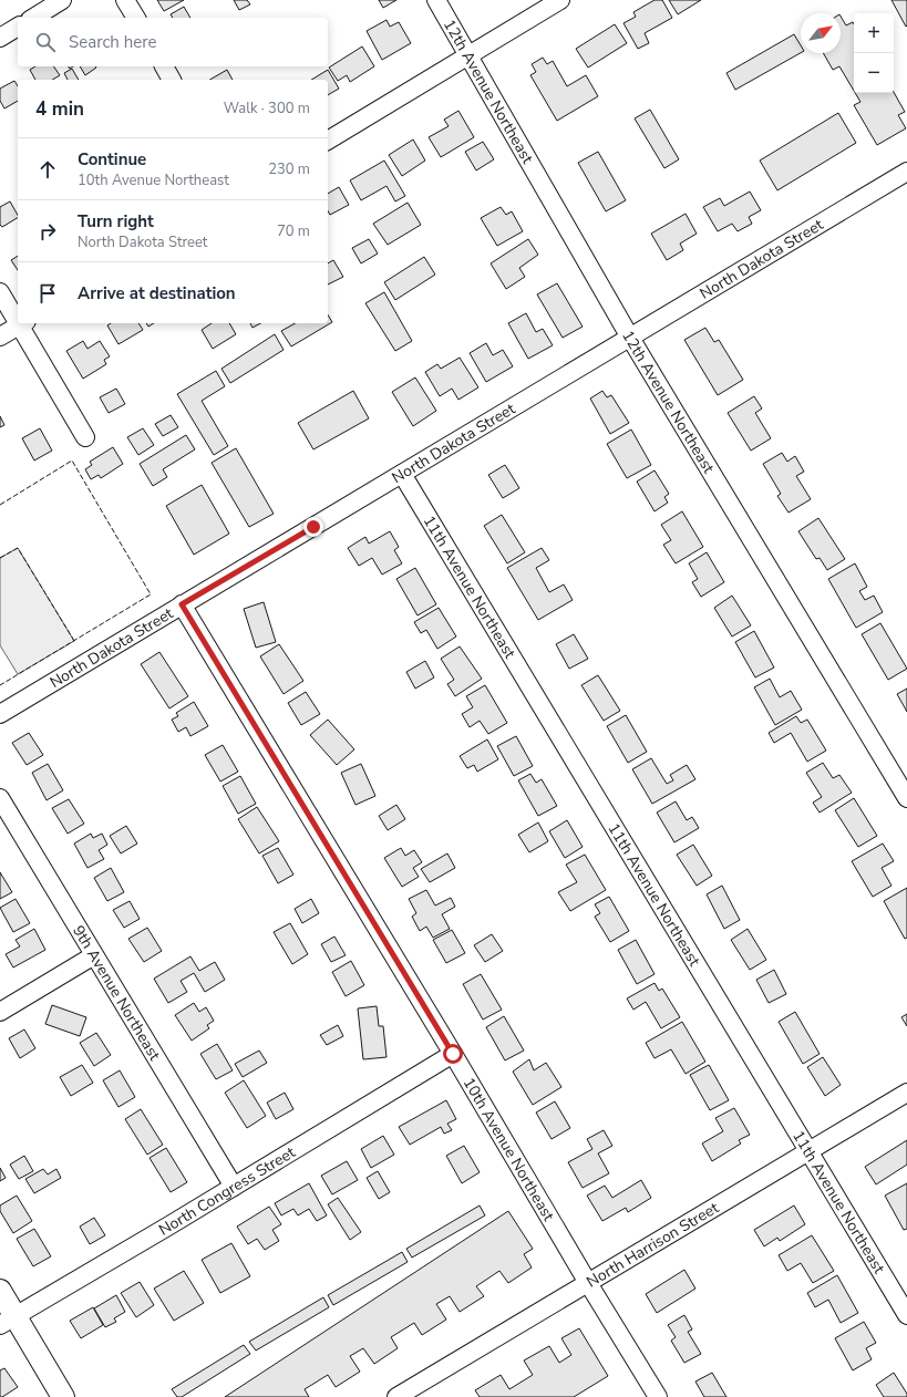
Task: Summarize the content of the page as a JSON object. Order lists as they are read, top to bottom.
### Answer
{
  "streets": {
    "street": [
      "12th Avenue Northeast",
      "North Dakota Street",
      "11th Avenue Northeast",
      "9th Avenue Northeast",
      "10th Avenue Northeast",
      "North Congress Street",
      "North Harrison Street"
    ]
  },
  "crossings": [
    ["12th Avenue Northeast", "North Dakota Street"],
    ["North Dakota Street", "11th Avenue Northeast"],
    ["North Dakota Street", "10th Avenue Northeast"],
    ["11th Avenue Northeast", "North Harrison Street"],
    ["9th Avenue Northeast", "North Congress Street"],
    ["10th Avenue Northeast", "North Congress Street"],
    ["10th Avenue Northeast", "North Harrison Street"]
  ],
  "north": "top right",
  "page": {
    "map_buttons": ["+", "−"],
    "search": "Search here",
    "heading": ["4 min", "Walk · 300 m"],
    "list": [
      ["Continue", "10th Avenue Northeast", "230 m"],
      ["Turn right", "North Dakota Street", "70 m"],
      "Arrive at destination"
    ]
  }
}
